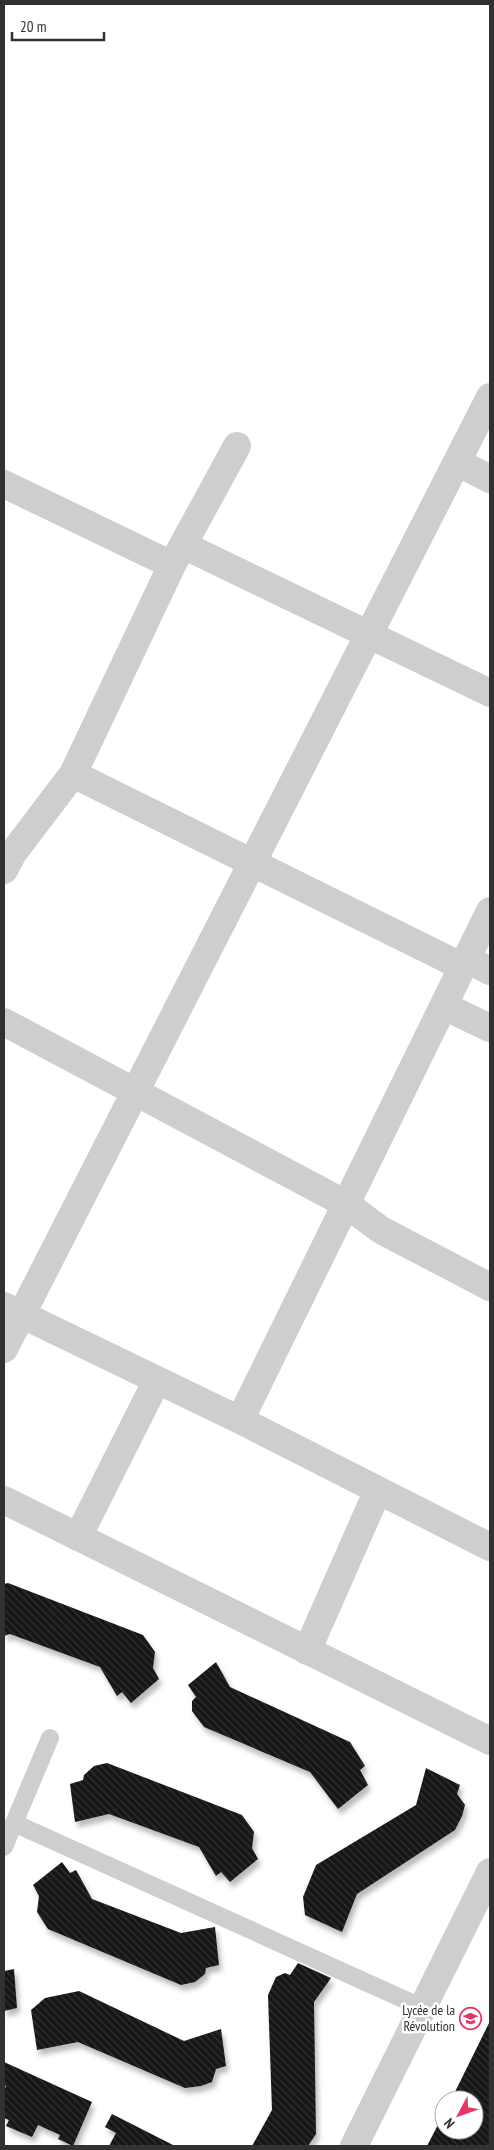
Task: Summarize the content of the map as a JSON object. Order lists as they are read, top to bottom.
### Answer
{
  "places": {
    "school or university": ["Lycée de la Révolution"]
  },
  "scale_bar": "20 m",
  "north": "bottom left"
}
